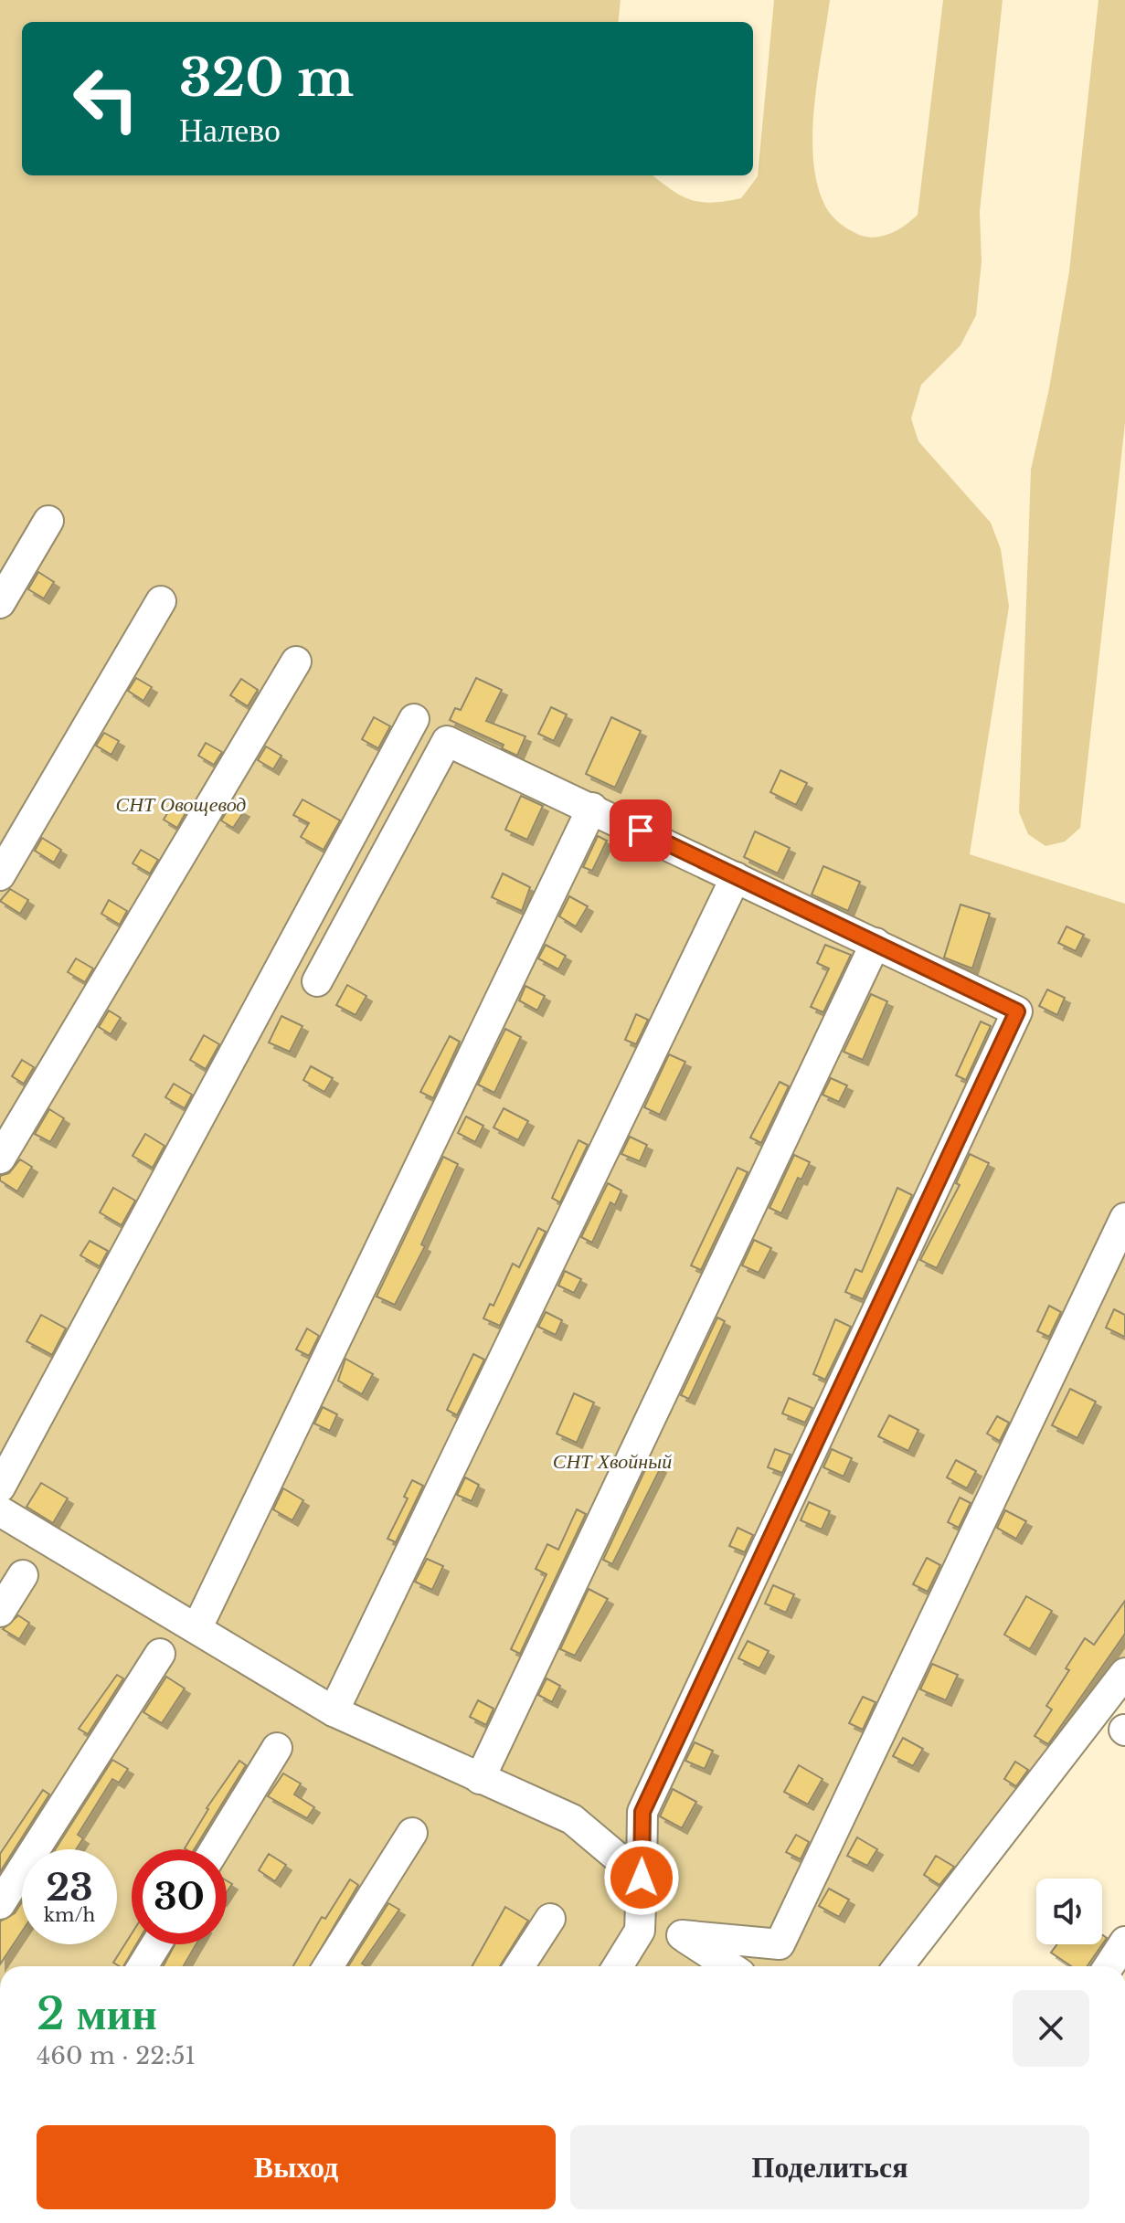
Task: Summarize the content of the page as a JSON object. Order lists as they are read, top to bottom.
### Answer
{
  "parks": ["СНТ Овощевод", "СНТ Хвойный"],
  "page": {
    "turn": ["320 m", "Налево"],
    "speed": "23 km/h",
    "limit": "30",
    "heading": ["2 мин", "460 m · 22:51"],
    "buttons": ["Выход", "Поделиться"]
  }
}
